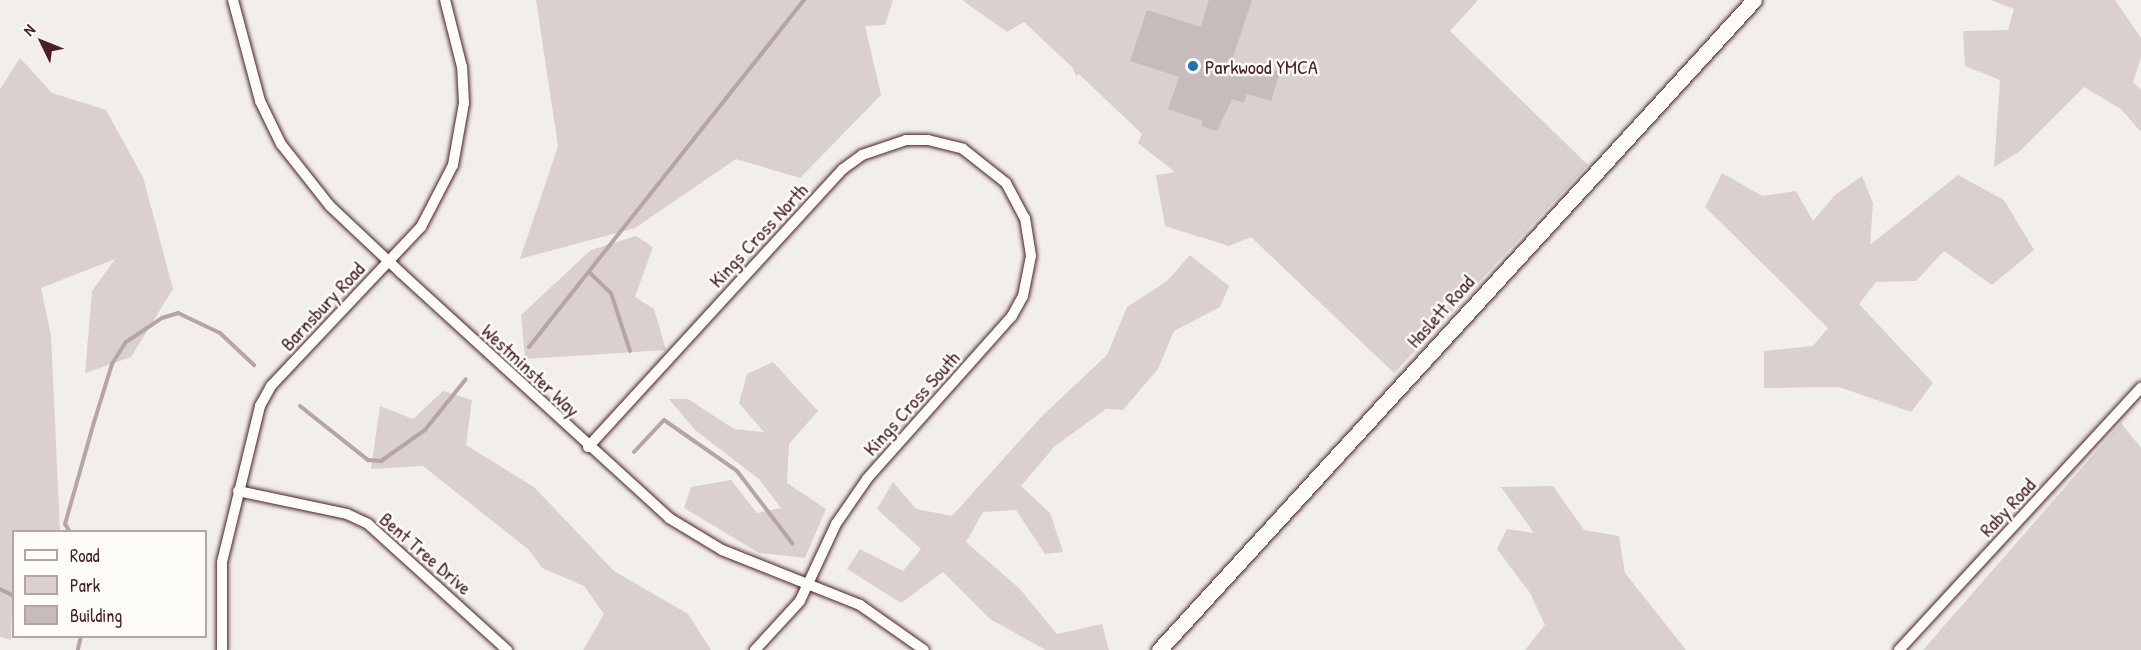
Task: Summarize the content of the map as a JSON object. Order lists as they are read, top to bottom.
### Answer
{
  "streets": {
    "main road": ["Haslett Road"],
    "street": [
      "Kings Cross North",
      "Barnsbury Road",
      "Westminster Way",
      "Kings Cross South",
      "Raby Road",
      "Bent Tree Drive"
    ]
  },
  "crossings": [
    ["Kings Cross North", "Westminster Way"],
    ["Kings Cross North", "Kings Cross South"],
    ["Barnsbury Road", "Westminster Way"],
    ["Barnsbury Road", "Bent Tree Drive"],
    ["Westminster Way", "Kings Cross South"]
  ],
  "places": ["Parkwood YMCA"],
  "legend": ["Road", "Park", "Building"],
  "north": "top left"
}
